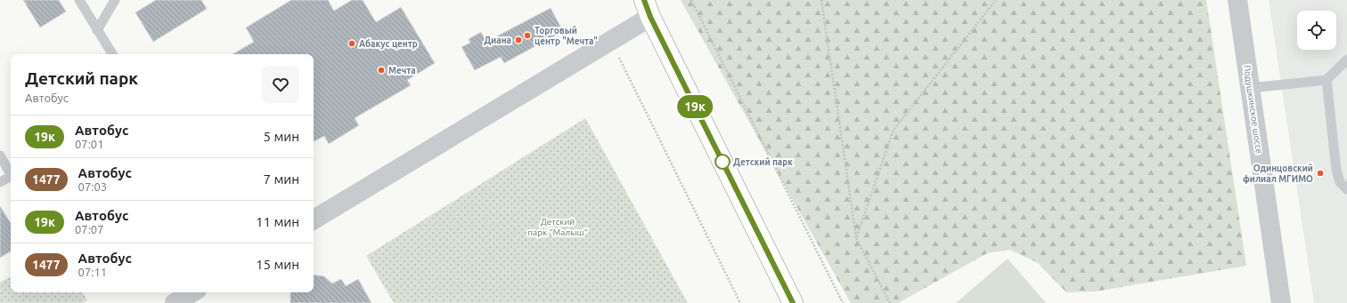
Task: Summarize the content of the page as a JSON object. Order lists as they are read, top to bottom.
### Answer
{
  "streets": {
    "street": ["Подушкинское шоссе"]
  },
  "parks": ["Детский парк \"Малыш\""],
  "places": [
    "Торговый центр \"Мечта\"",
    "Диана",
    "Абакус центр",
    "Мечта",
    "Детский парк",
    "Одинцовский филиал МГИМО"
  ],
  "lines": ["bus line 19к"],
  "page": {
    "on_map": "19к",
    "heading": ["Детский парк", "Автобус"],
    "list": [
      {
        "mark": "19к",
        "name": "Автобус",
        "note": "07:01",
        "value": "5 мин"
      },
      {
        "mark": "1477",
        "name": "Автобус",
        "note": "07:03",
        "value": "7 мин"
      },
      {
        "mark": "19к",
        "name": "Автобус",
        "note": "07:07",
        "value": "11 мин"
      },
      {
        "mark": "1477",
        "name": "Автобус",
        "note": "07:11",
        "value": "15 мин"
      }
    ]
  }
}
